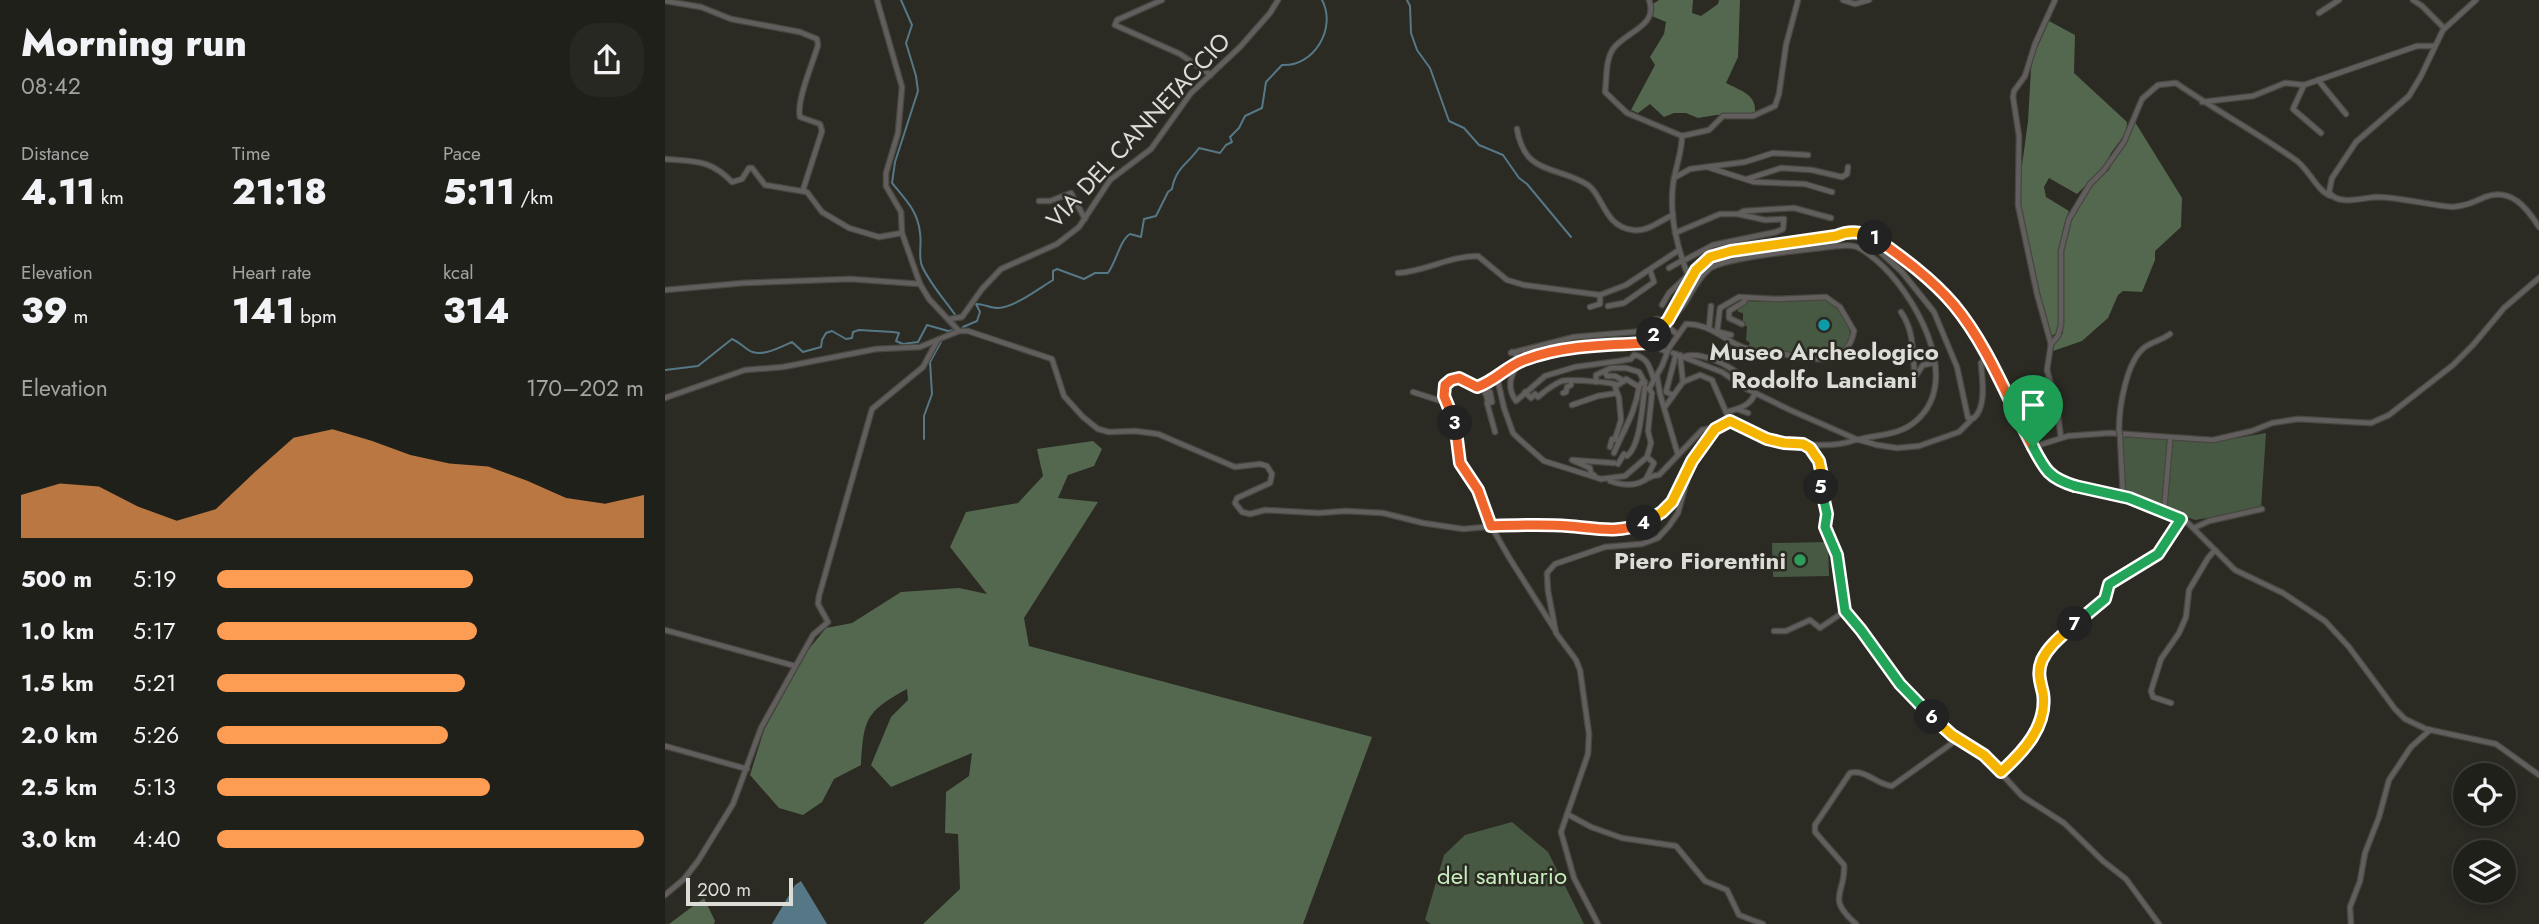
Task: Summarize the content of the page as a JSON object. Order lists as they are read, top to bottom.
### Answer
{
  "streets": {
    "street": ["VIA DEL CANNETACCIO"]
  },
  "parks": ["del santuario"],
  "places": ["Museo Archeologico Rodolfo Lanciani", "Piero Fiorentini"],
  "scale_bar": "200 m",
  "page": {
    "heading": ["Morning run", "08:42"],
    "stats": [
      ["Distance", "4.11 km"],
      ["Time", "21:18"],
      ["Pace", "5:11 /km"],
      ["Elevation", "39 m"],
      ["Heart rate", "141 bpm"],
      ["kcal", "314"]
    ],
    "pins": [
      "1",
      "2",
      "3",
      "5",
      "4",
      "7",
      "6"
    ],
    "chart": ["Elevation", "170–202 m"],
    "list": [
      {
        "name": "500 m",
        "note": "5:19"
      },
      {
        "name": "1.0 km",
        "note": "5:17"
      },
      {
        "name": "1.5 km",
        "note": "5:21"
      },
      {
        "name": "2.0 km",
        "note": "5:26"
      },
      {
        "name": "2.5 km",
        "note": "5:13"
      },
      {
        "name": "3.0 km",
        "note": "4:40"
      }
    ],
    "scale": "200 m"
  }
}
